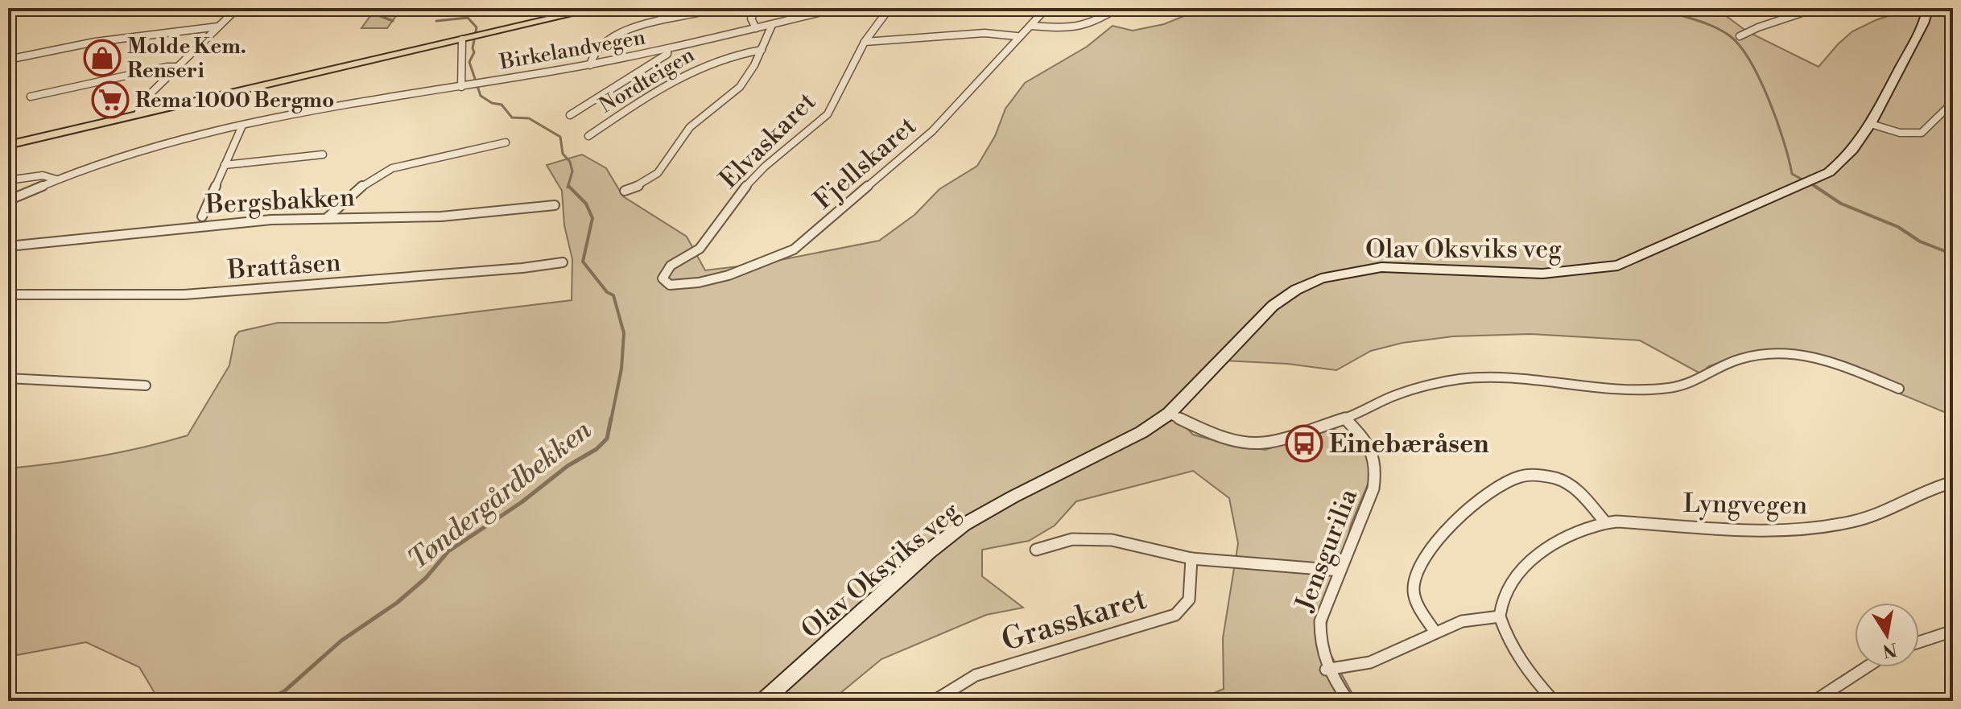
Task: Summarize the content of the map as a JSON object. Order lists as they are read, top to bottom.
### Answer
{
  "streets": {
    "street": [
      "Birkelandvegen",
      "Nordteigen",
      "Elvaskaret",
      "Fjellskaret",
      "Bergsbakken",
      "Olav Oksviks veg",
      "Brattåsen",
      "Lyngvegen",
      "Jensgurilia",
      "Grasskaret"
    ]
  },
  "crossings": [
    ["Elvaskaret", "Fjellskaret"],
    ["Jensgurilia", "Grasskaret"]
  ],
  "water": ["Tøndergårdbekken"],
  "places": {
    "shop": ["Molde Kem. Renseri"],
    "supermarket": ["Rema 1000 Bergmo"],
    "bus stop": ["Einebæråsen"]
  },
  "north": "bottom"
}
